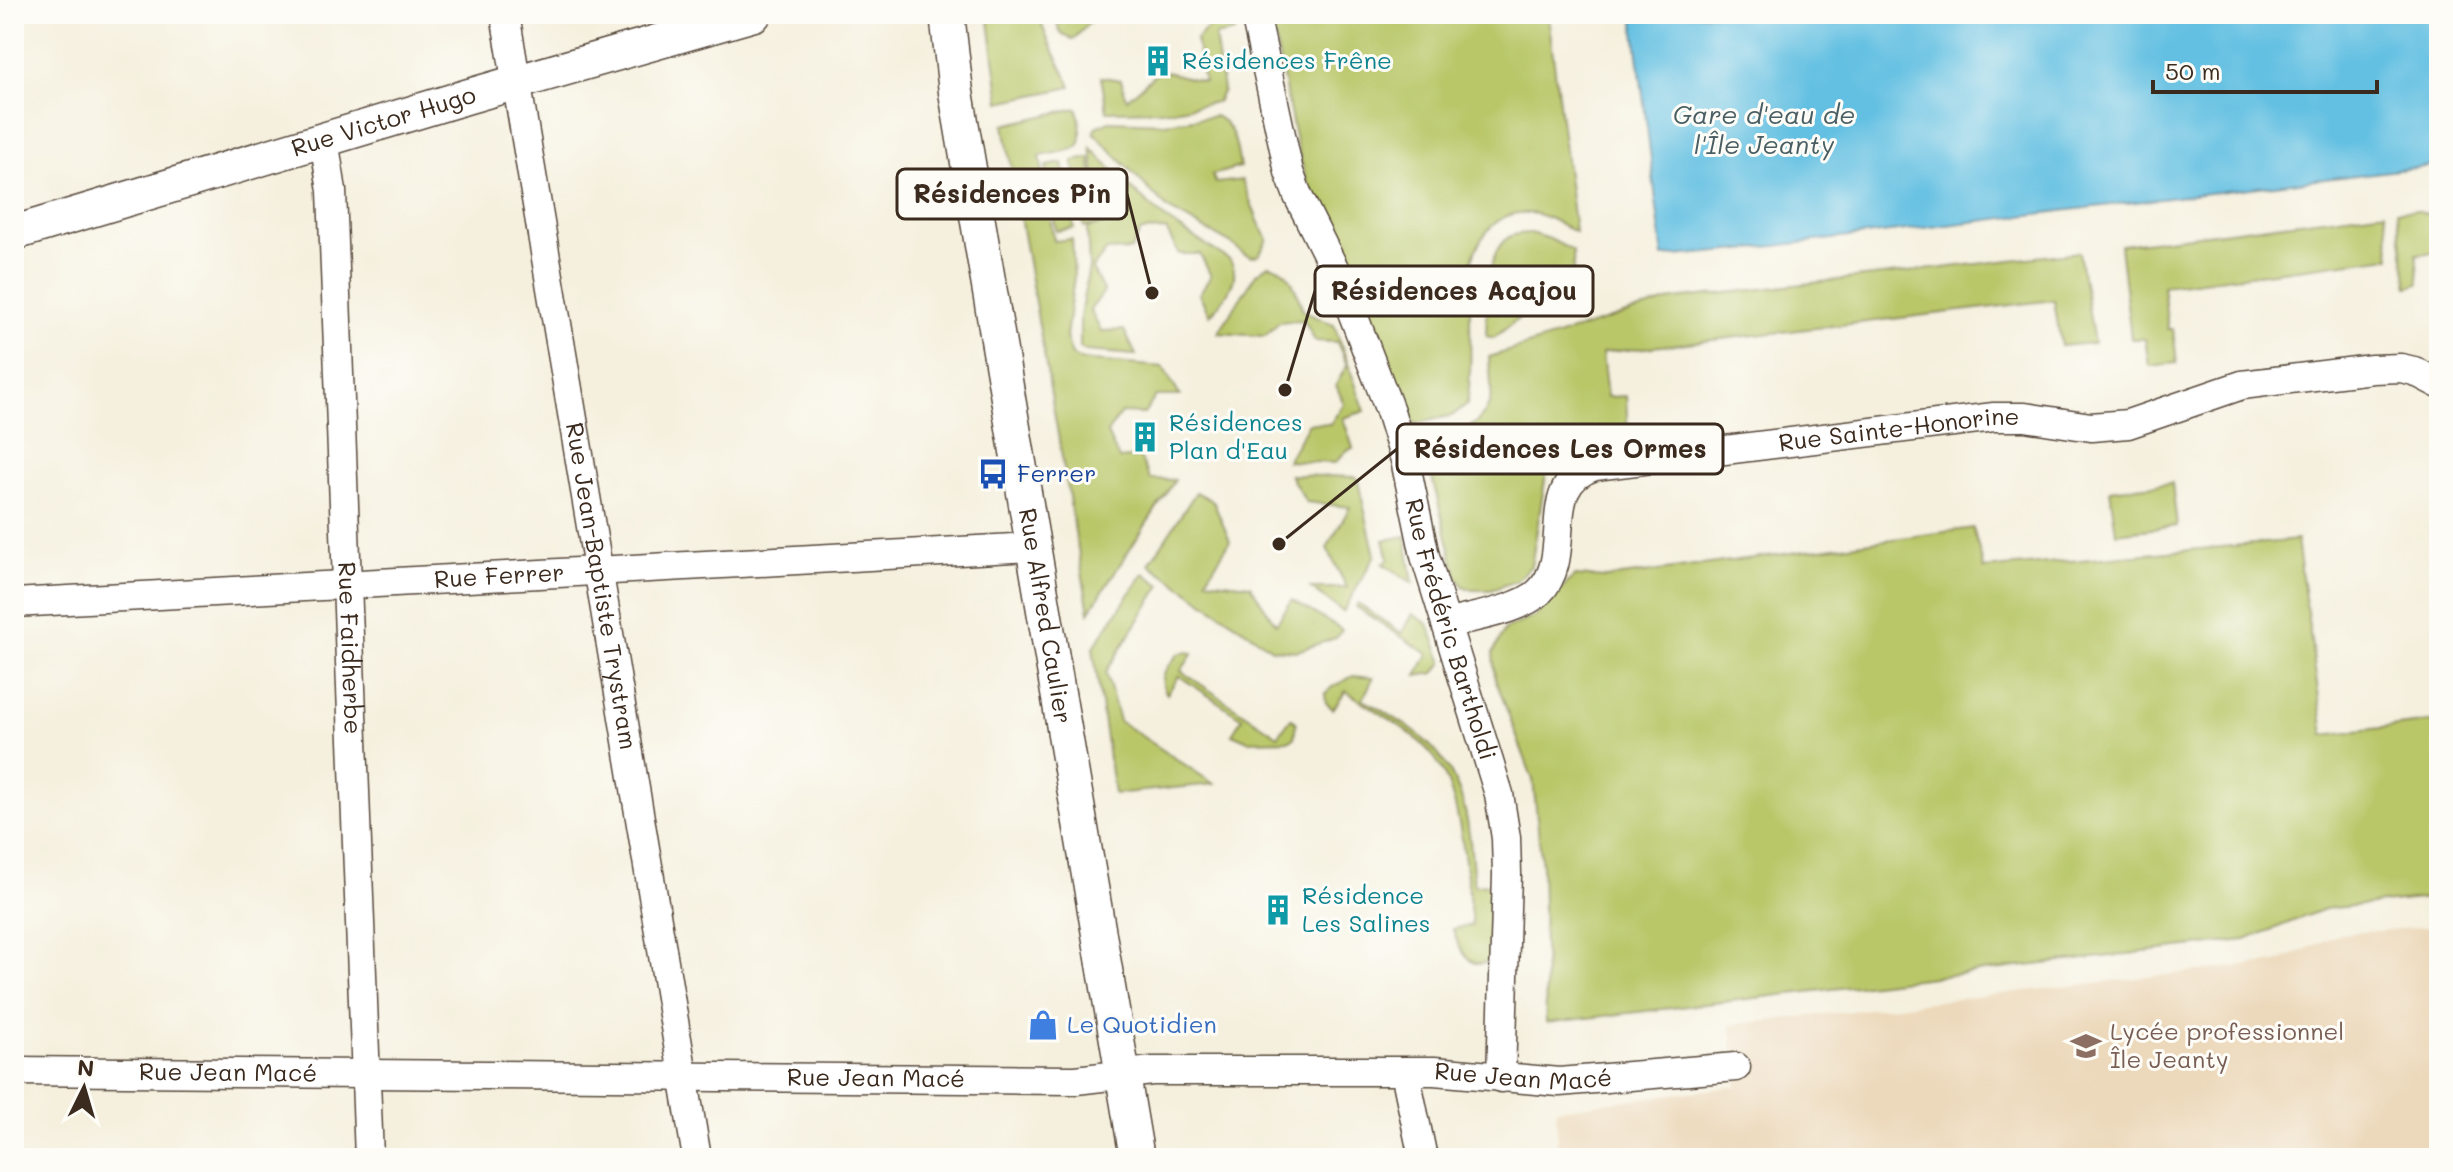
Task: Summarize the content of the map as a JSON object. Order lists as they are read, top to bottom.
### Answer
{
  "streets": {
    "street": [
      "Rue Victor Hugo",
      "Rue Sainte-Honorine",
      "Rue Ferrer",
      "Rue Jean-Baptiste Trystram",
      "Rue Alfred Caulier",
      "Rue Frédéric Bartholdi",
      "Rue Faidherbe",
      "Rue Jean Macé"
    ]
  },
  "crossings": [
    ["Rue Victor Hugo", "Rue Jean-Baptiste Trystram"],
    ["Rue Victor Hugo", "Rue Faidherbe"],
    ["Rue Sainte-Honorine", "Rue Frédéric Bartholdi"],
    ["Rue Ferrer", "Rue Jean-Baptiste Trystram"],
    ["Rue Ferrer", "Rue Alfred Caulier"],
    ["Rue Ferrer", "Rue Faidherbe"],
    ["Rue Jean-Baptiste Trystram", "Rue Jean Macé"],
    ["Rue Alfred Caulier", "Rue Jean Macé"],
    ["Rue Frédéric Bartholdi", "Rue Jean Macé"],
    ["Rue Faidherbe", "Rue Jean Macé"]
  ],
  "water": ["Gare d'eau de l'Île Jeanty"],
  "places": {
    "building": ["Résidences Frêne", "Résidences Plan d'Eau", "Résidence Les Salines"],
    "other": ["Résidences Pin", "Résidences Acajou", "Résidences Les Ormes"],
    "bus stop": ["Ferrer"],
    "shop": ["Le Quotidien"],
    "school or university": ["Lycée professionnel Île Jeanty"]
  },
  "scale_bar": "50 m",
  "north": "top"
}
